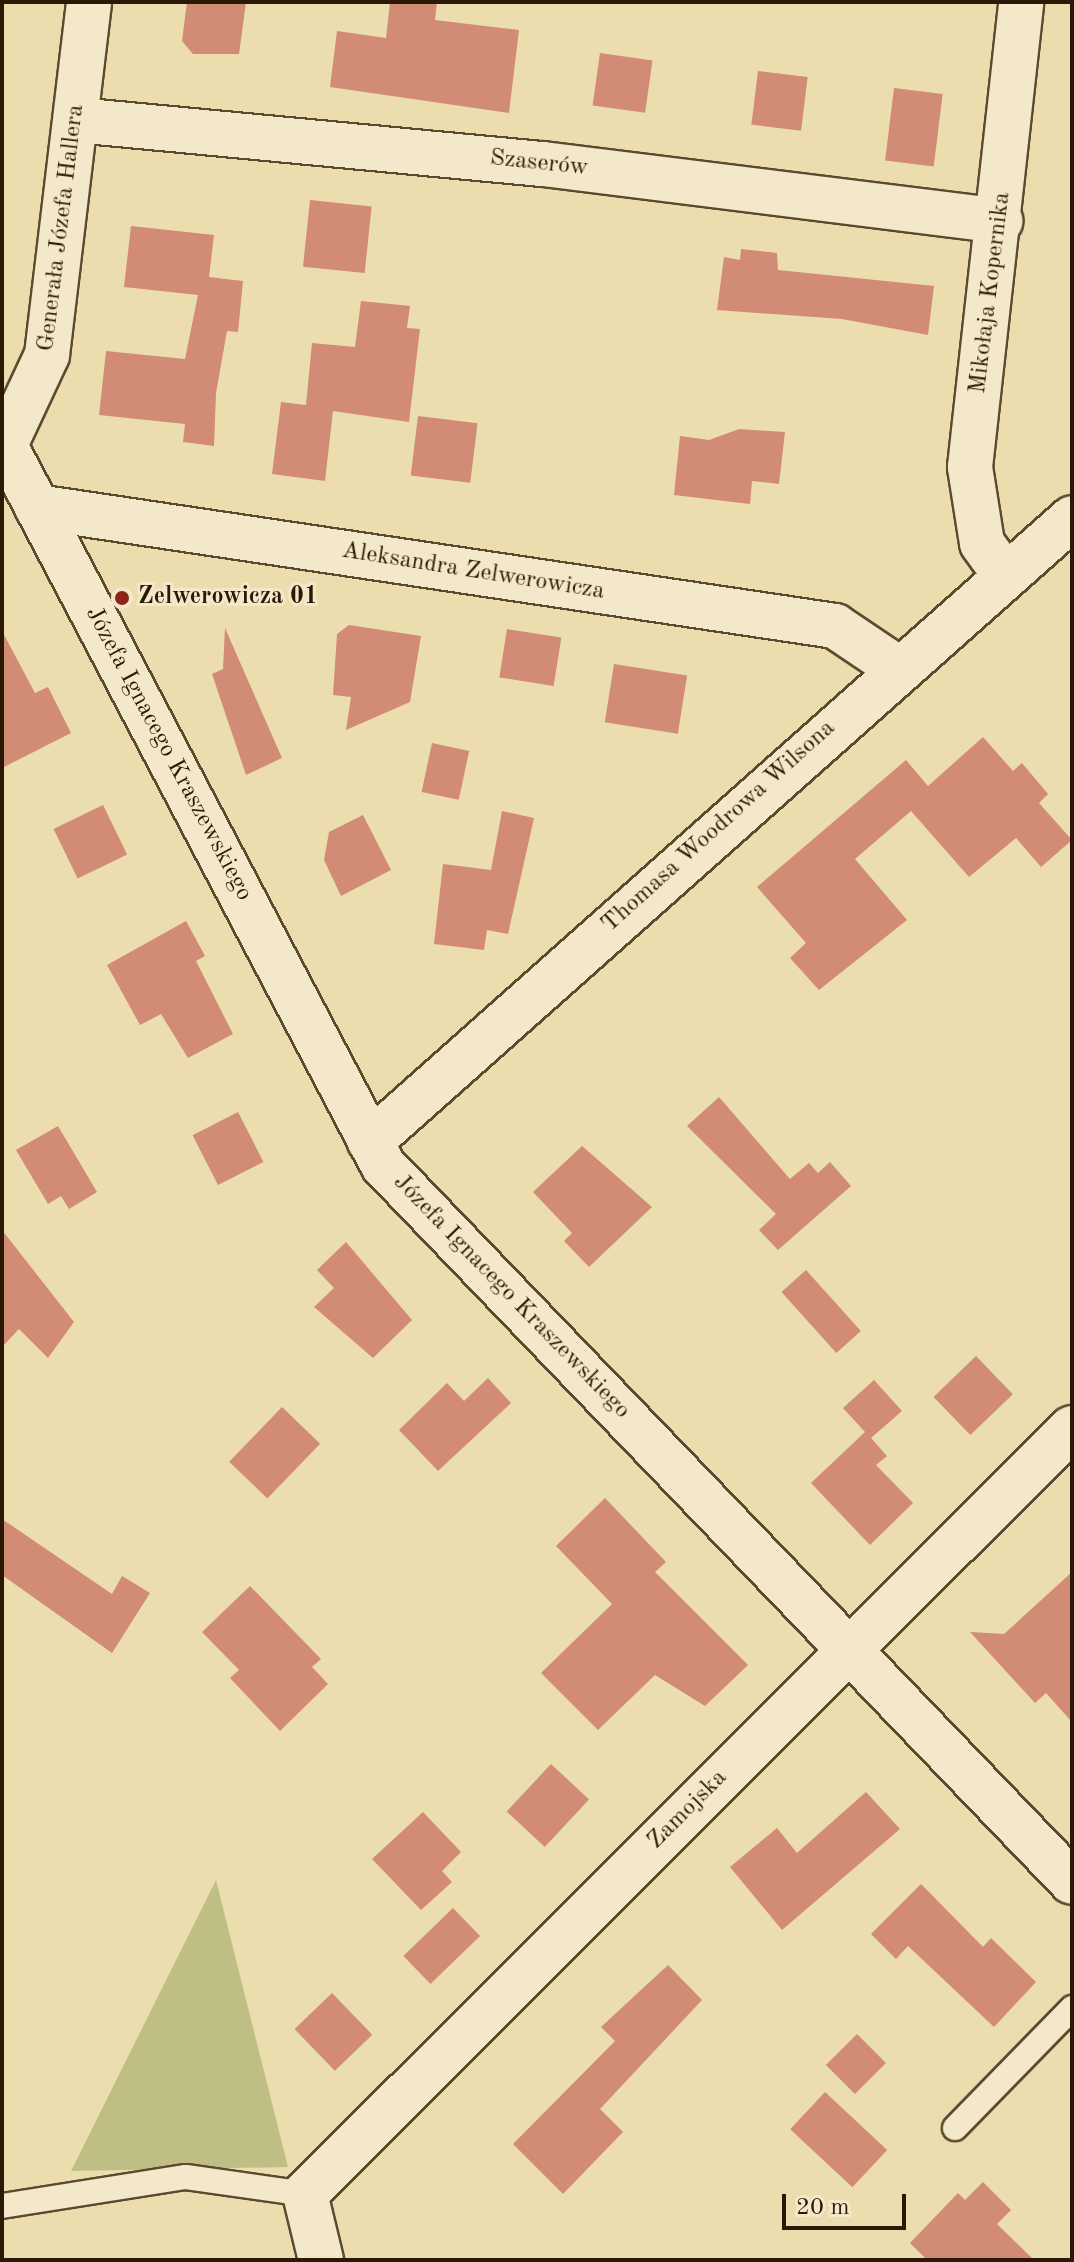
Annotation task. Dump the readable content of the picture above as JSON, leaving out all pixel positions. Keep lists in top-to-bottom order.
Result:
{
  "streets": {
    "street": [
      "Szaserów",
      "Generała Józefa Hallera",
      "Mikołaja Kopernika",
      "Aleksandra Zelwerowicza",
      "Józefa Ignacego Kraszewskiego",
      "Thomasa Woodrowa Wilsona",
      "Zamojska"
    ]
  },
  "crossings": [
    ["Szaserów", "Generała Józefa Hallera"],
    ["Szaserów", "Mikołaja Kopernika"],
    ["Generała Józefa Hallera", "Józefa Ignacego Kraszewskiego"],
    ["Mikołaja Kopernika", "Thomasa Woodrowa Wilsona"],
    ["Aleksandra Zelwerowicza", "Józefa Ignacego Kraszewskiego"],
    ["Aleksandra Zelwerowicza", "Thomasa Woodrowa Wilsona"],
    ["Józefa Ignacego Kraszewskiego", "Thomasa Woodrowa Wilsona"],
    ["Józefa Ignacego Kraszewskiego", "Zamojska"]
  ],
  "places": ["Zelwerowicza 01"],
  "scale_bar": "20 m"
}
